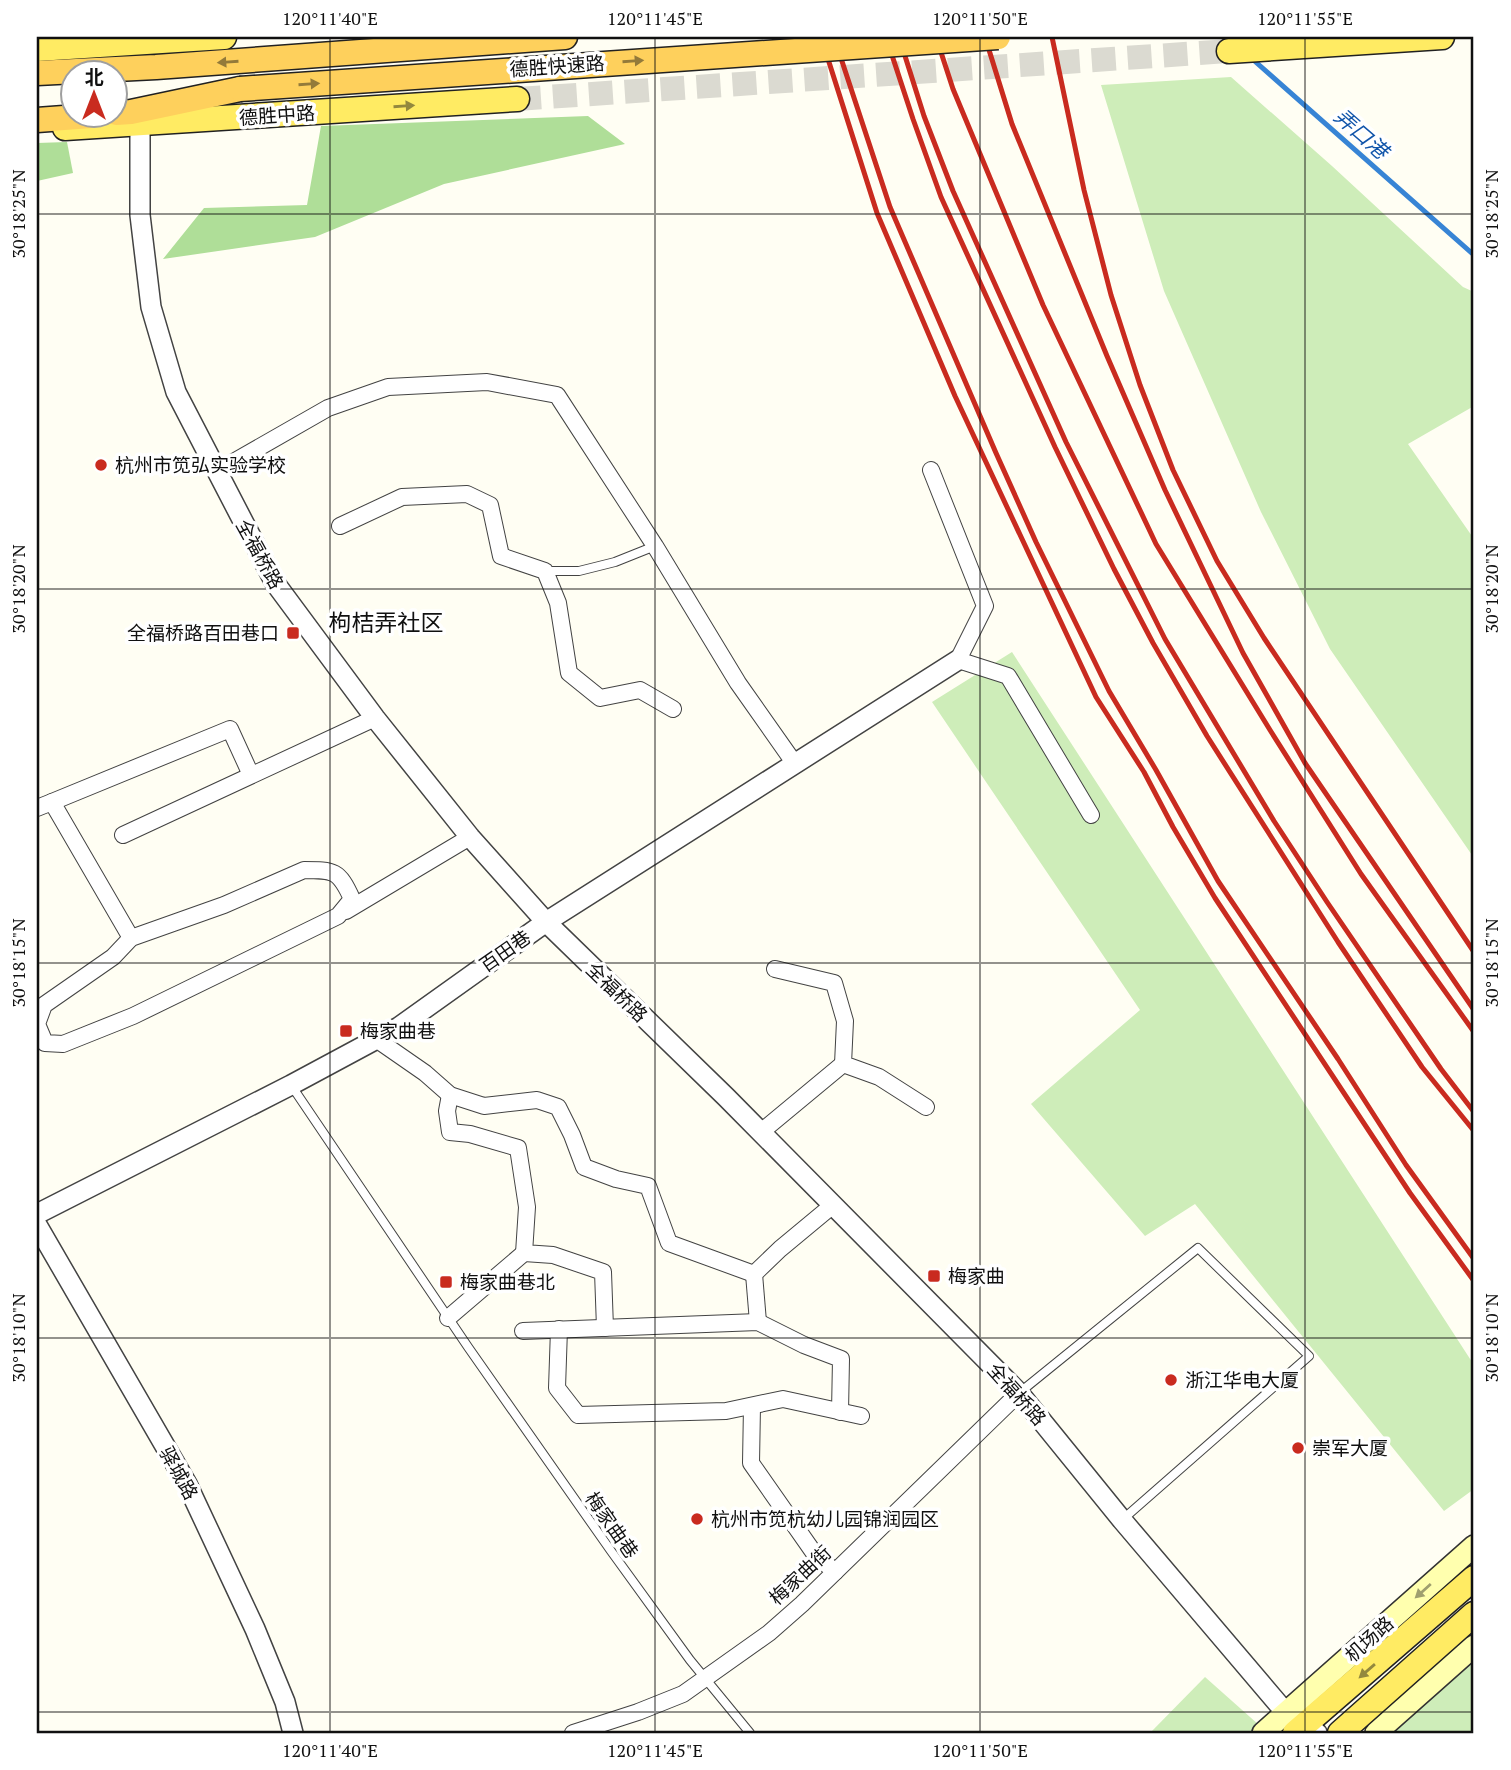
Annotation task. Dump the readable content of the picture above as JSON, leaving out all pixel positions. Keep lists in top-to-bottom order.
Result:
{
  "streets": {
    "highway": ["德胜快速路"],
    "main road": ["德胜中路", "机场路"],
    "street": [
      "全福桥路",
      "百田巷",
      "驿城路",
      "梅家曲街"
    ],
    "lane": ["梅家曲巷"]
  },
  "crossings": [
    ["德胜中路", "全福桥路"],
    ["全福桥路", "百田巷"],
    ["全福桥路", "梅家曲街"],
    ["全福桥路", "机场路"],
    ["百田巷", "梅家曲巷"],
    ["梅家曲巷", "梅家曲街"]
  ],
  "one_way": ["德胜中路"],
  "districts": ["枸桔弄社区"],
  "water": ["弄口港"],
  "places": {
    "other": [
      "杭州市笕弘实验学校",
      "浙江华电大厦",
      "崇军大厦",
      "杭州市笕杭幼儿园锦润园区"
    ],
    "transit": [
      "全福桥路百田巷口",
      "梅家曲巷",
      "梅家曲",
      "梅家曲巷北"
    ]
  },
  "north": "top",
  "coordinates": [
    "120°11'40\"E",
    "120°11'45\"E",
    "120°11'50\"E",
    "120°11'55\"E",
    "30°18'25\"N",
    "30°18'20\"N",
    "30°18'15\"N",
    "30°18'10\"N"
  ]
}
